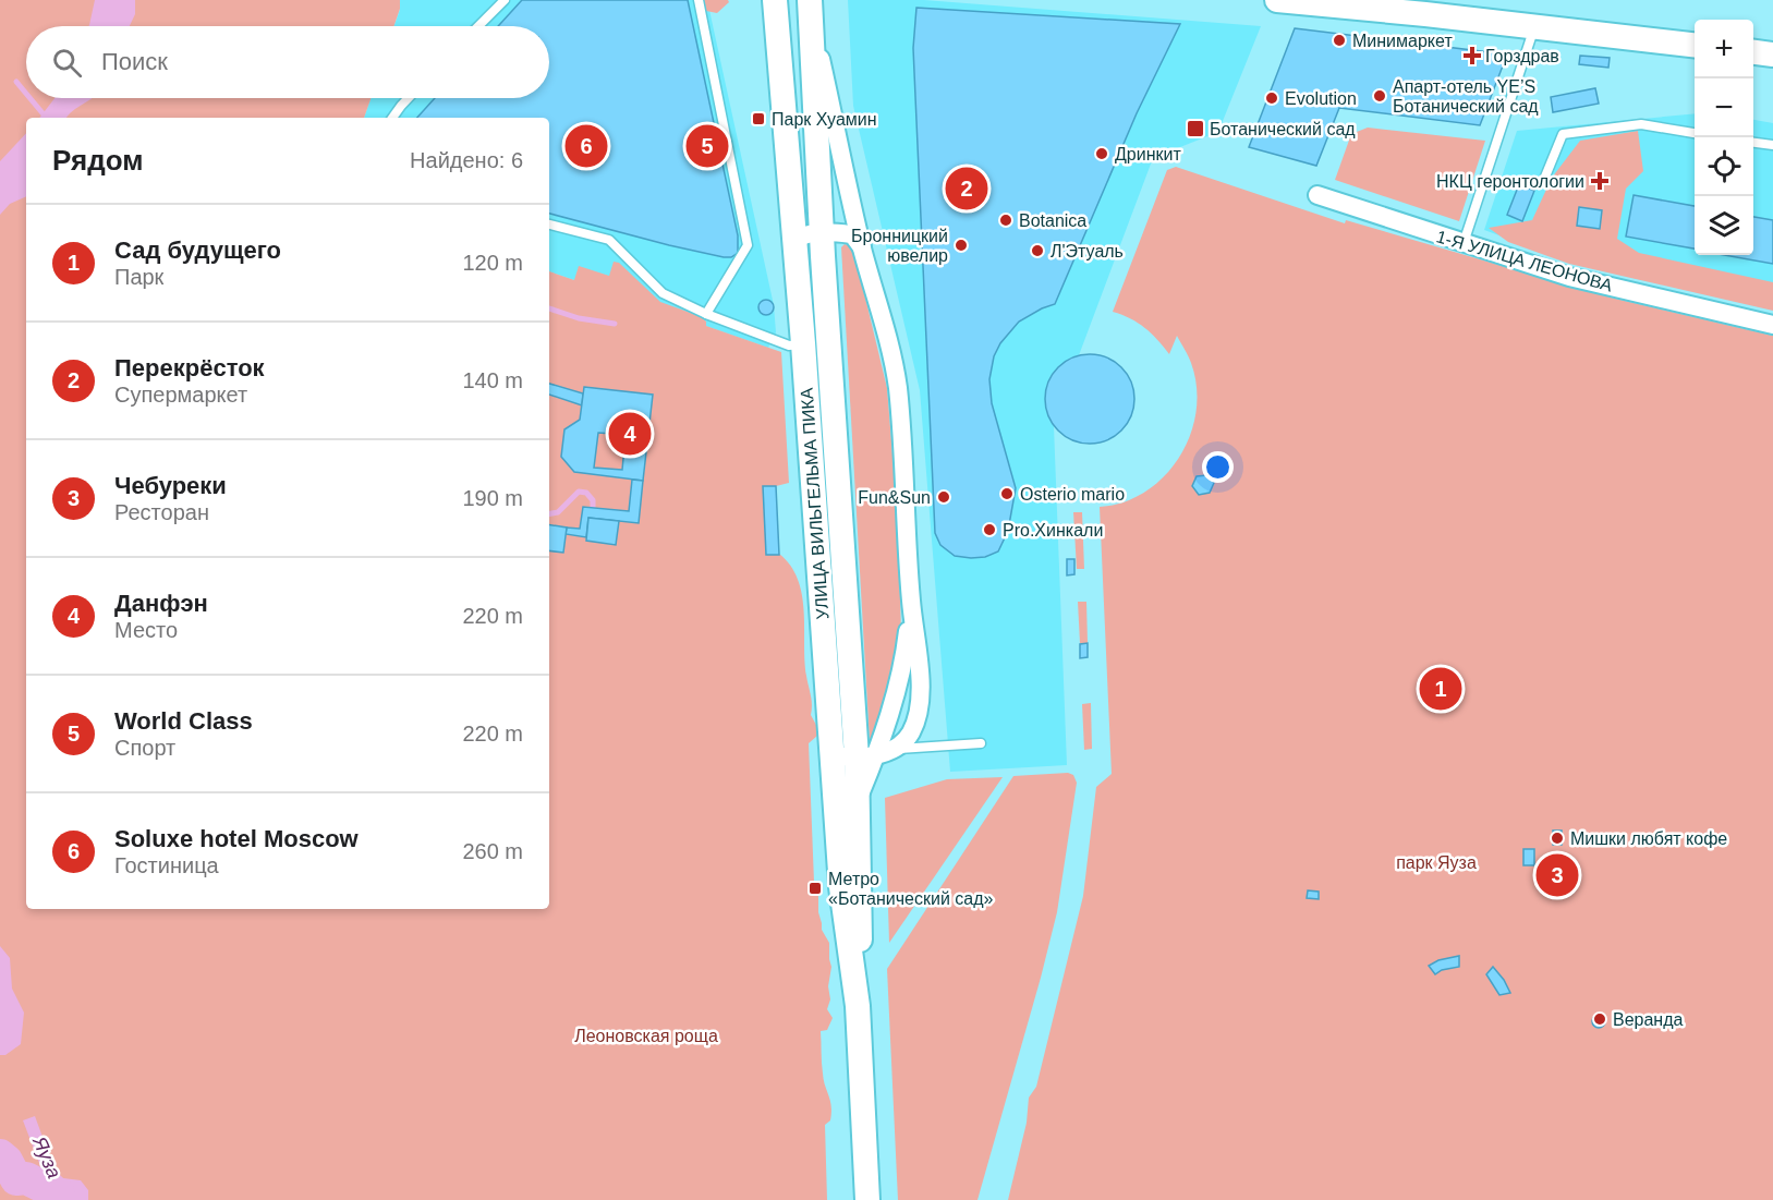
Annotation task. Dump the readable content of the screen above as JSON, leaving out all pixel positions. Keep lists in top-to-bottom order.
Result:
{
  "streets": {
    "main road": ["УЛИЦА ВИЛЬГЕЛЬМА ПИКА"],
    "street": ["1-Я УЛИЦА ЛЕОНОВА"]
  },
  "water": ["Яуза"],
  "parks": ["парк Яуза", "Леоновская роща"],
  "places": {
    "other": [
      "Минимаркет",
      "Апарт-отель YE’S Ботанический сад",
      "Evolution",
      "Дринкит",
      "Botanica",
      "Бронницкий ювелир",
      "Л'Этуаль",
      "Osterio mario",
      "Fun&Sun",
      "Pro.Хинкали",
      "Мишки любят кофе",
      "Веранда"
    ],
    "health": ["Горздрав", "НКЦ геронтологии"],
    "transit": ["Парк Хуамин", "Ботанический сад", "Метро «Ботанический сад»"]
  },
  "page": {
    "map_buttons": ["+", "−"],
    "search": "Поиск",
    "heading": ["Рядом", "Найдено: 6"],
    "pins": [
      "5",
      "6",
      "2",
      "4",
      "1",
      "3"
    ],
    "list": [
      {
        "mark": "1",
        "name": "Сад будущего",
        "note": "Парк",
        "value": "120 m"
      },
      {
        "mark": "2",
        "name": "Перекрёсток",
        "note": "Супермаркет",
        "value": "140 m"
      },
      {
        "mark": "3",
        "name": "Чебуреки",
        "note": "Ресторан",
        "value": "190 m"
      },
      {
        "mark": "4",
        "name": "Данфэн",
        "note": "Место",
        "value": "220 m"
      },
      {
        "mark": "5",
        "name": "World Class",
        "note": "Спорт",
        "value": "220 m"
      },
      {
        "mark": "6",
        "name": "Soluxe hotel Moscow",
        "note": "Гостиница",
        "value": "260 m"
      }
    ]
  }
}
